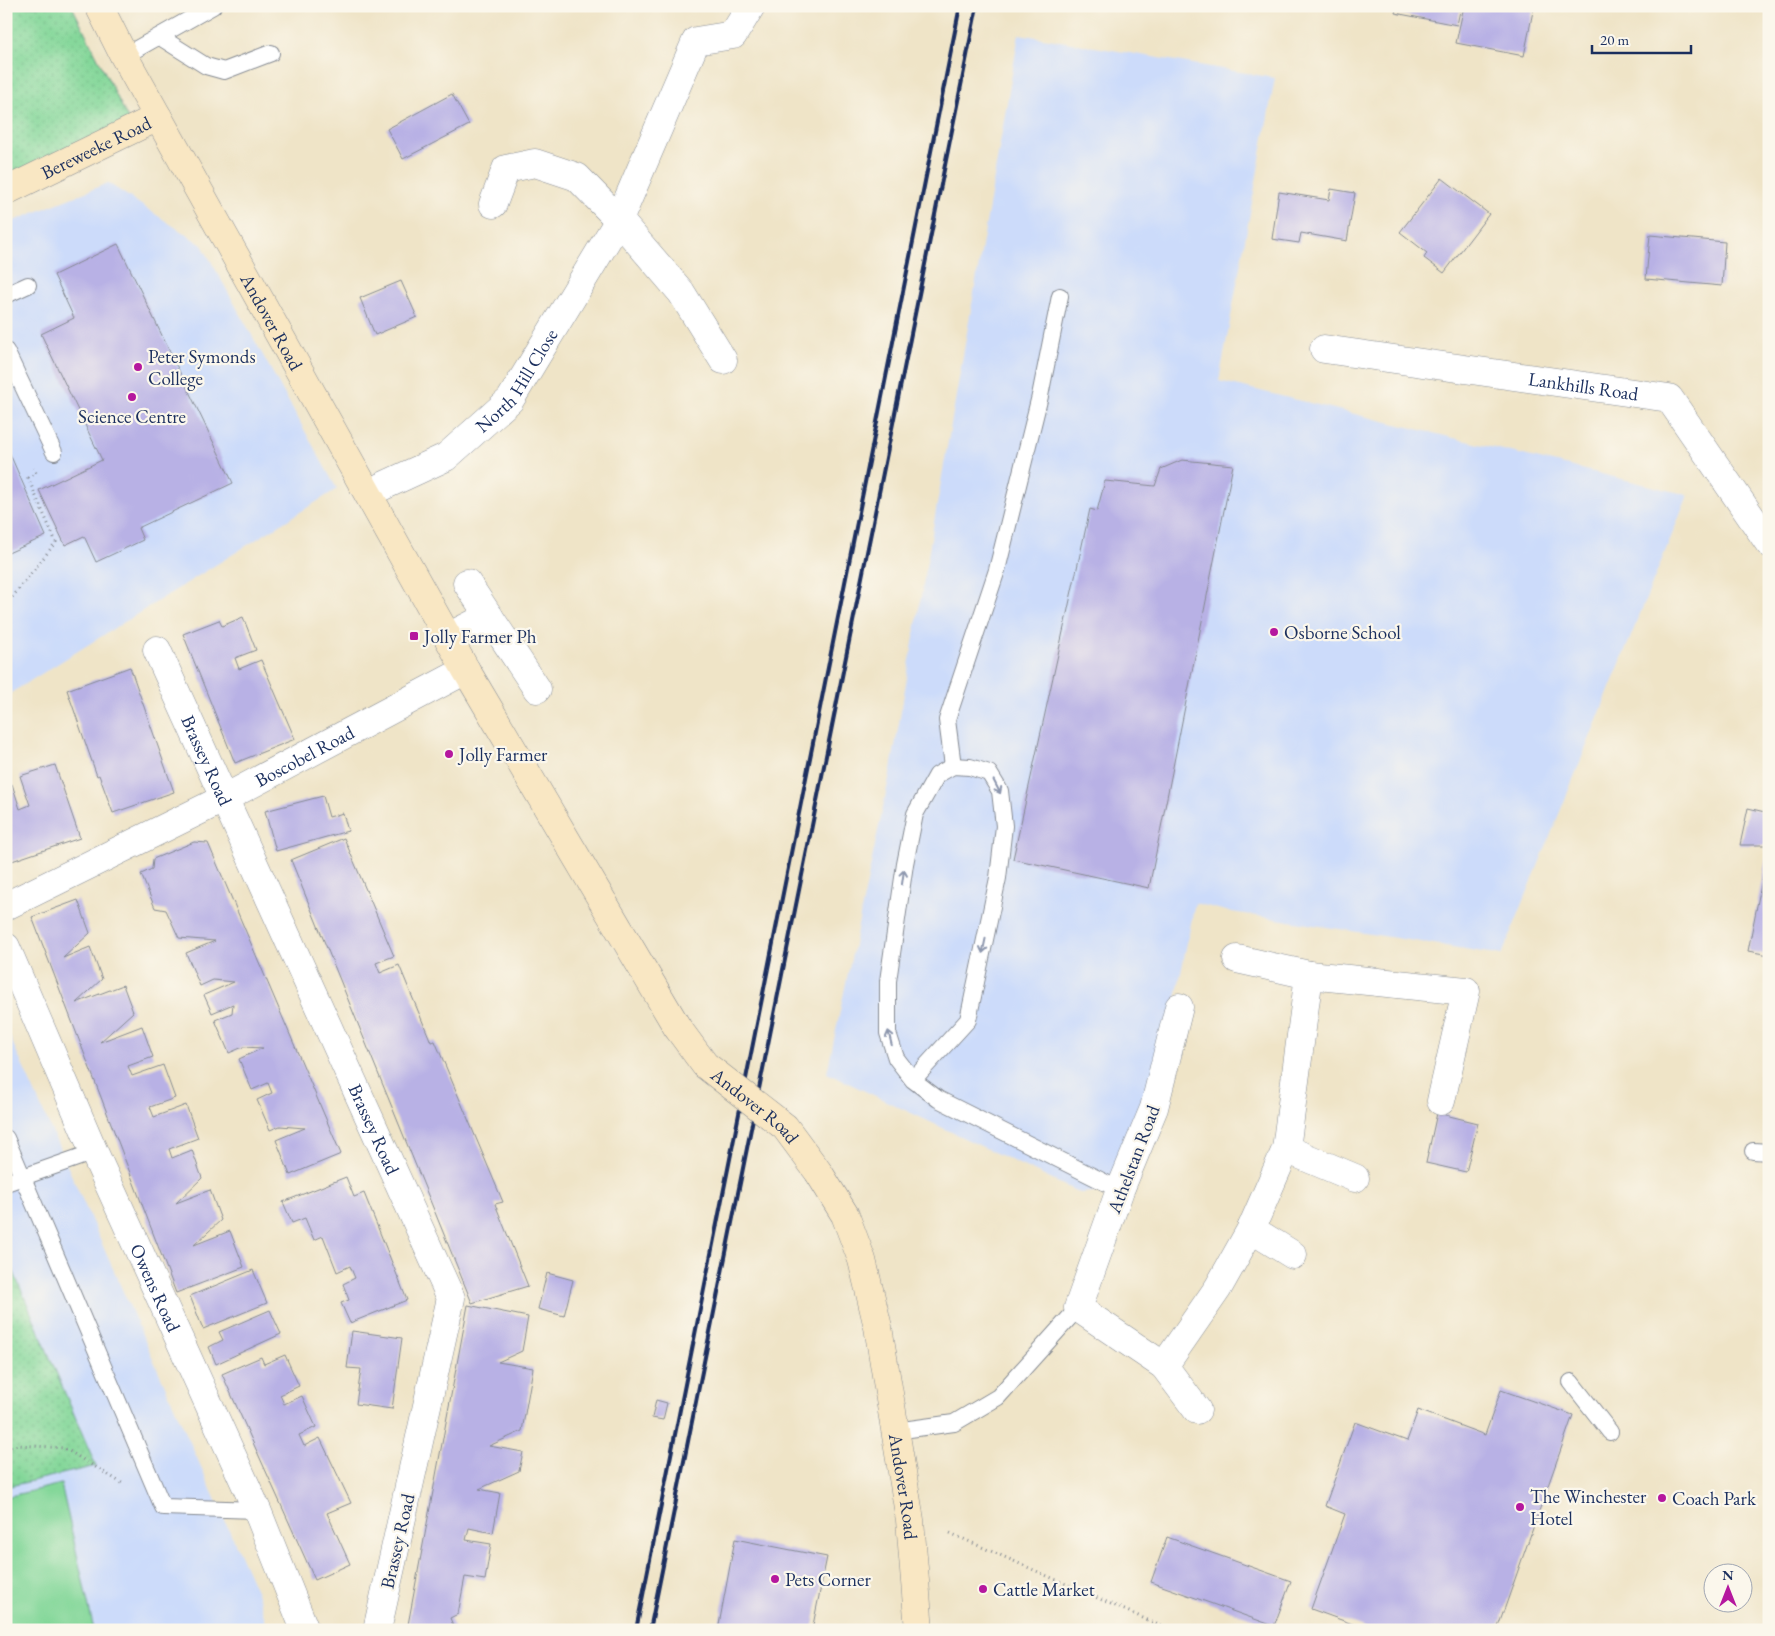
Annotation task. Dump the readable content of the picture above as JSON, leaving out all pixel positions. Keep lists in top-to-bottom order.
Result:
{
  "streets": {
    "main road": ["Bereweeke Road", "Andover Road"],
    "street": [
      "North Hill Close",
      "Lankhills Road",
      "Boscobel Road",
      "Brassey Road",
      "Athelstan Road",
      "Owens Road"
    ]
  },
  "crossings": [
    ["Bereweeke Road", "Andover Road"],
    ["Andover Road", "North Hill Close"],
    ["Andover Road", "Boscobel Road"],
    ["Andover Road", "Athelstan Road"],
    ["Boscobel Road", "Brassey Road"]
  ],
  "places": {
    "other": [
      "Peter Symonds College",
      "Science Centre",
      "Osborne School",
      "Jolly Farmer",
      "Coach Park",
      "The Winchester Hotel",
      "Pets Corner",
      "Cattle Market"
    ],
    "transit": ["Jolly Farmer Ph"]
  },
  "scale_bar": "20 m",
  "north": "top"
}
